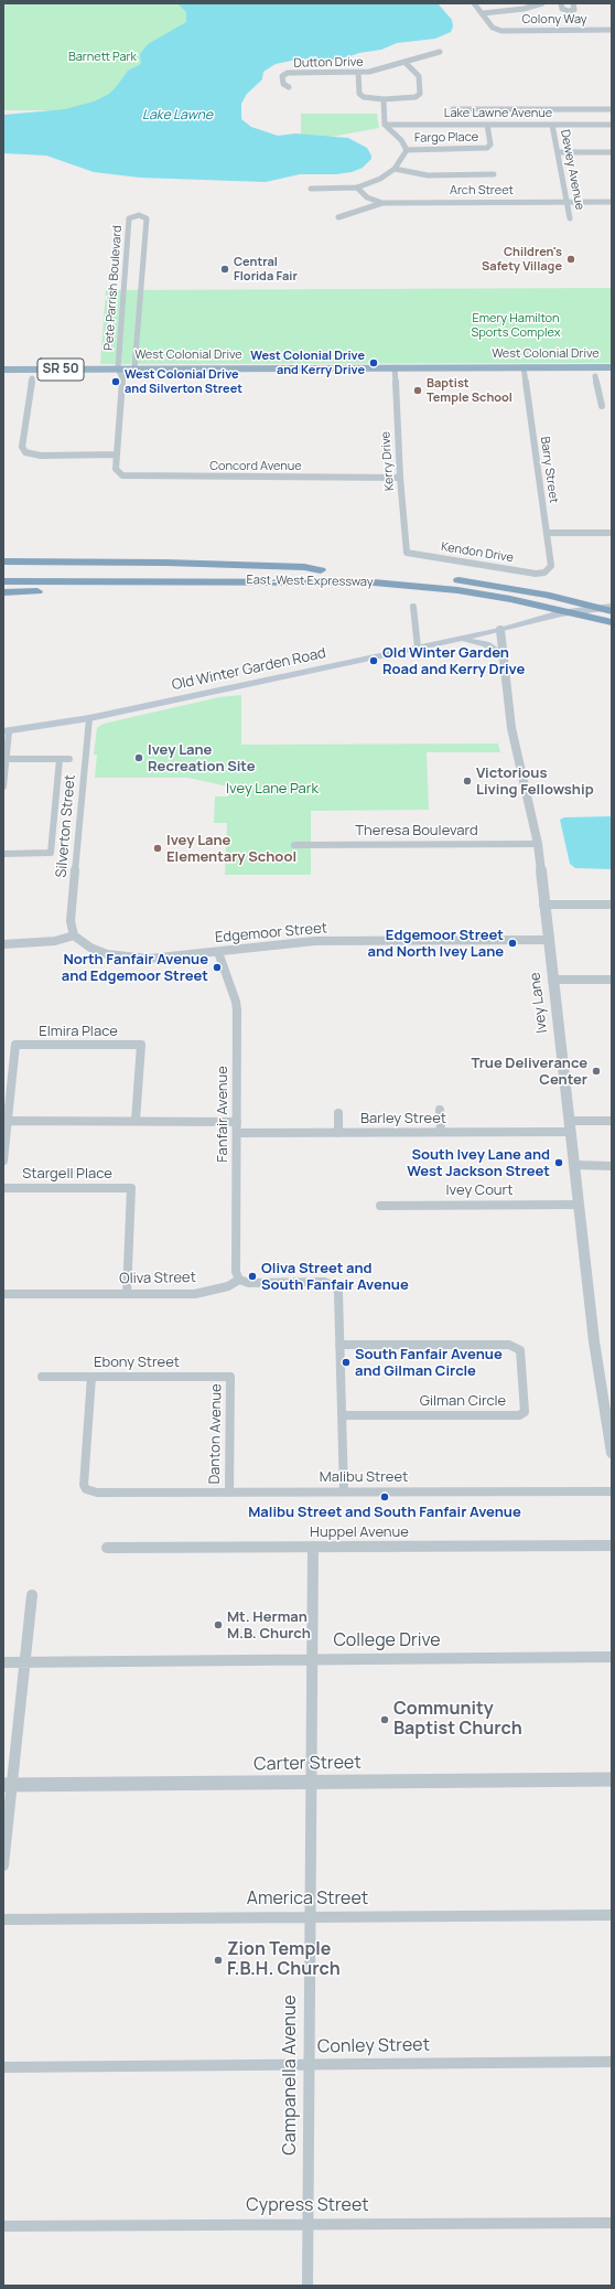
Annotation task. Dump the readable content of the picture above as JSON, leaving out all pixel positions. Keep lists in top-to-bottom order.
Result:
{
  "streets": {
    "highway": ["West Colonial Drive", "SR 50", "East-West Expressway"],
    "main road": ["Old Winter Garden Road"],
    "street": [
      "Colony Way",
      "Dutton Drive",
      "Lake Lawne Avenue",
      "Fargo Place",
      "Dewey Avenue",
      "Arch Street",
      "Pete Parrish Boulevard",
      "Kerry Drive",
      "Concord Avenue",
      "Barry Street",
      "Kendon Drive",
      "Silverton Street",
      "Theresa Boulevard",
      "Edgemoor Street",
      "Ivey Lane",
      "Elmira Place",
      "Fanfair Avenue",
      "Barley Street",
      "Stargell Place",
      "Ivey Court",
      "Oliva Street",
      "Ebony Street",
      "Gilman Circle",
      "Danton Avenue",
      "Malibu Street",
      "Huppel Avenue",
      "College Drive",
      "Carter Street",
      "America Street",
      "Conley Street",
      "Campanella Avenue",
      "Cypress Street"
    ]
  },
  "crossings": [
    ["Lake Lawne Avenue", "Fargo Place"],
    ["Lake Lawne Avenue", "Dewey Avenue"],
    ["Dewey Avenue", "Arch Street"],
    ["Pete Parrish Boulevard", "West Colonial Drive"],
    ["West Colonial Drive", "Kerry Drive"],
    ["West Colonial Drive", "Barry Street"],
    ["Kerry Drive", "Concord Avenue"],
    ["Kerry Drive", "Kendon Drive"],
    ["Barry Street", "Kendon Drive"],
    ["East-West Expressway", "Old Winter Garden Road"],
    ["Old Winter Garden Road", "Silverton Street"],
    ["Old Winter Garden Road", "Ivey Lane"],
    ["Silverton Street", "Edgemoor Street"],
    ["Theresa Boulevard", "Ivey Lane"],
    ["Edgemoor Street", "Ivey Lane"],
    ["Edgemoor Street", "Fanfair Avenue"],
    ["Ivey Lane", "Barley Street"],
    ["Ivey Lane", "Ivey Court"],
    ["Fanfair Avenue", "Barley Street"],
    ["Fanfair Avenue", "Oliva Street"],
    ["Stargell Place", "Oliva Street"],
    ["Ebony Street", "Danton Avenue"],
    ["Ebony Street", "Malibu Street"],
    ["Danton Avenue", "Malibu Street"],
    ["Huppel Avenue", "Campanella Avenue"],
    ["College Drive", "Campanella Avenue"],
    ["Carter Street", "Campanella Avenue"],
    ["America Street", "Campanella Avenue"],
    ["Conley Street", "Campanella Avenue"],
    ["Campanella Avenue", "Cypress Street"]
  ],
  "water": ["Lake Lawne"],
  "parks": ["Barnett Park", "Emery Hamilton Sports Complex", "Ivey Lane Park"],
  "places": [
    "Children's Safety Village",
    "Central Florida Fair",
    "West Colonial Drive and Kerry Drive",
    "West Colonial Drive and Silverton Street",
    "Baptist Temple School",
    "Old Winter Garden Road and Kerry Drive",
    "Ivey Lane Recreation Site",
    "Victorious Living Fellowship",
    "Ivey Lane Elementary School",
    "Edgemoor Street and North Ivey Lane",
    "North Fanfair Avenue and Edgemoor Street",
    "True Deliverance Center",
    "South Ivey Lane and West Jackson Street",
    "Oliva Street and South Fanfair Avenue",
    "South Fanfair Avenue and Gilman Circle",
    "Malibu Street and South Fanfair Avenue",
    "Mt. Herman M.B. Church",
    "Community Baptist Church",
    "Zion Temple F.B.H. Church"
  ]
}
